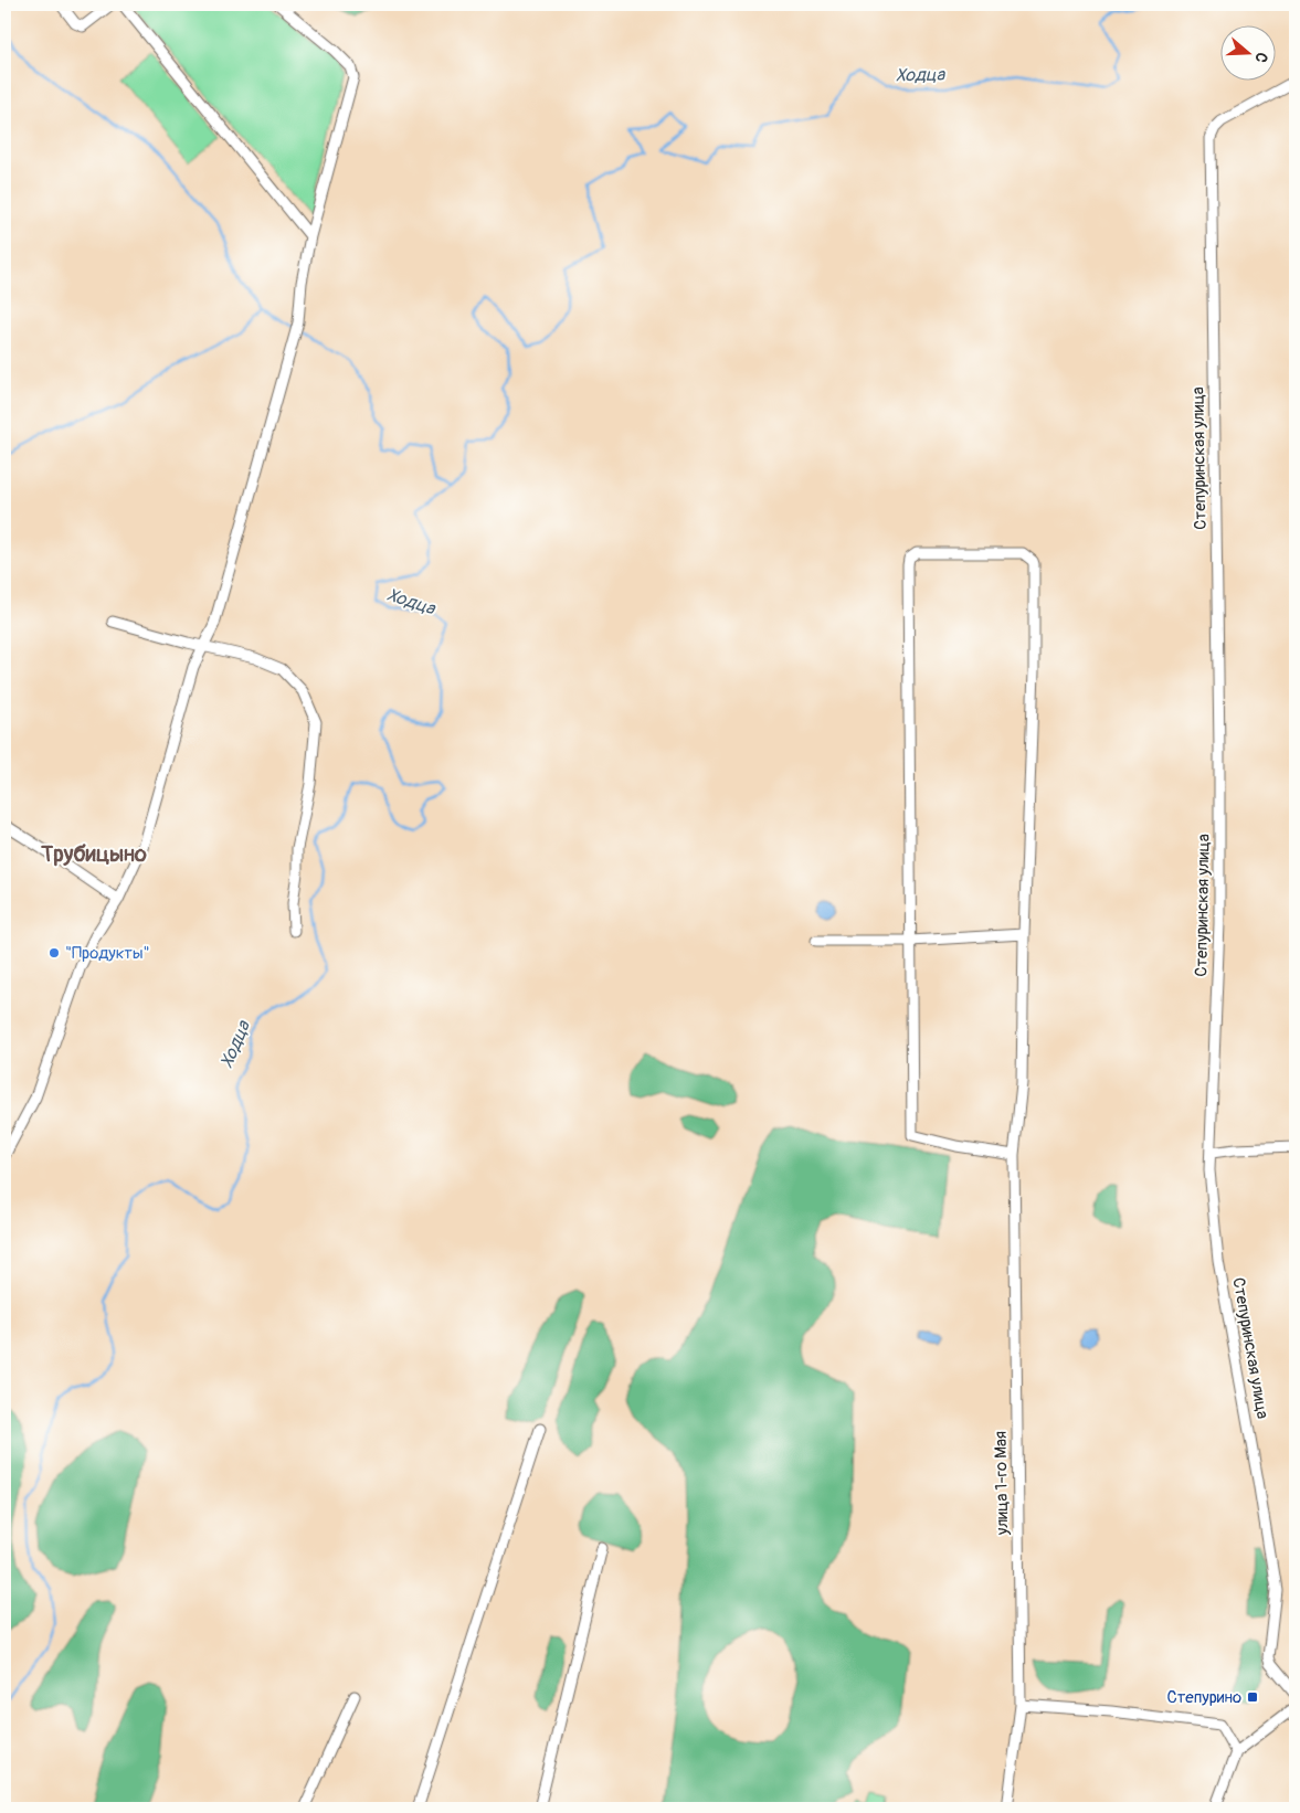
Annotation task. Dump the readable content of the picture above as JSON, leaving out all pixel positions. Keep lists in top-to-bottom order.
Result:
{
  "streets": {
    "street": ["Степуринская улица", "улица 1-го Мая"]
  },
  "districts": ["Трубицыно"],
  "water": ["Ходца"],
  "places": {
    "other": ["\"Продукты\""],
    "transit": ["Степурино"]
  },
  "north": "right"
}
